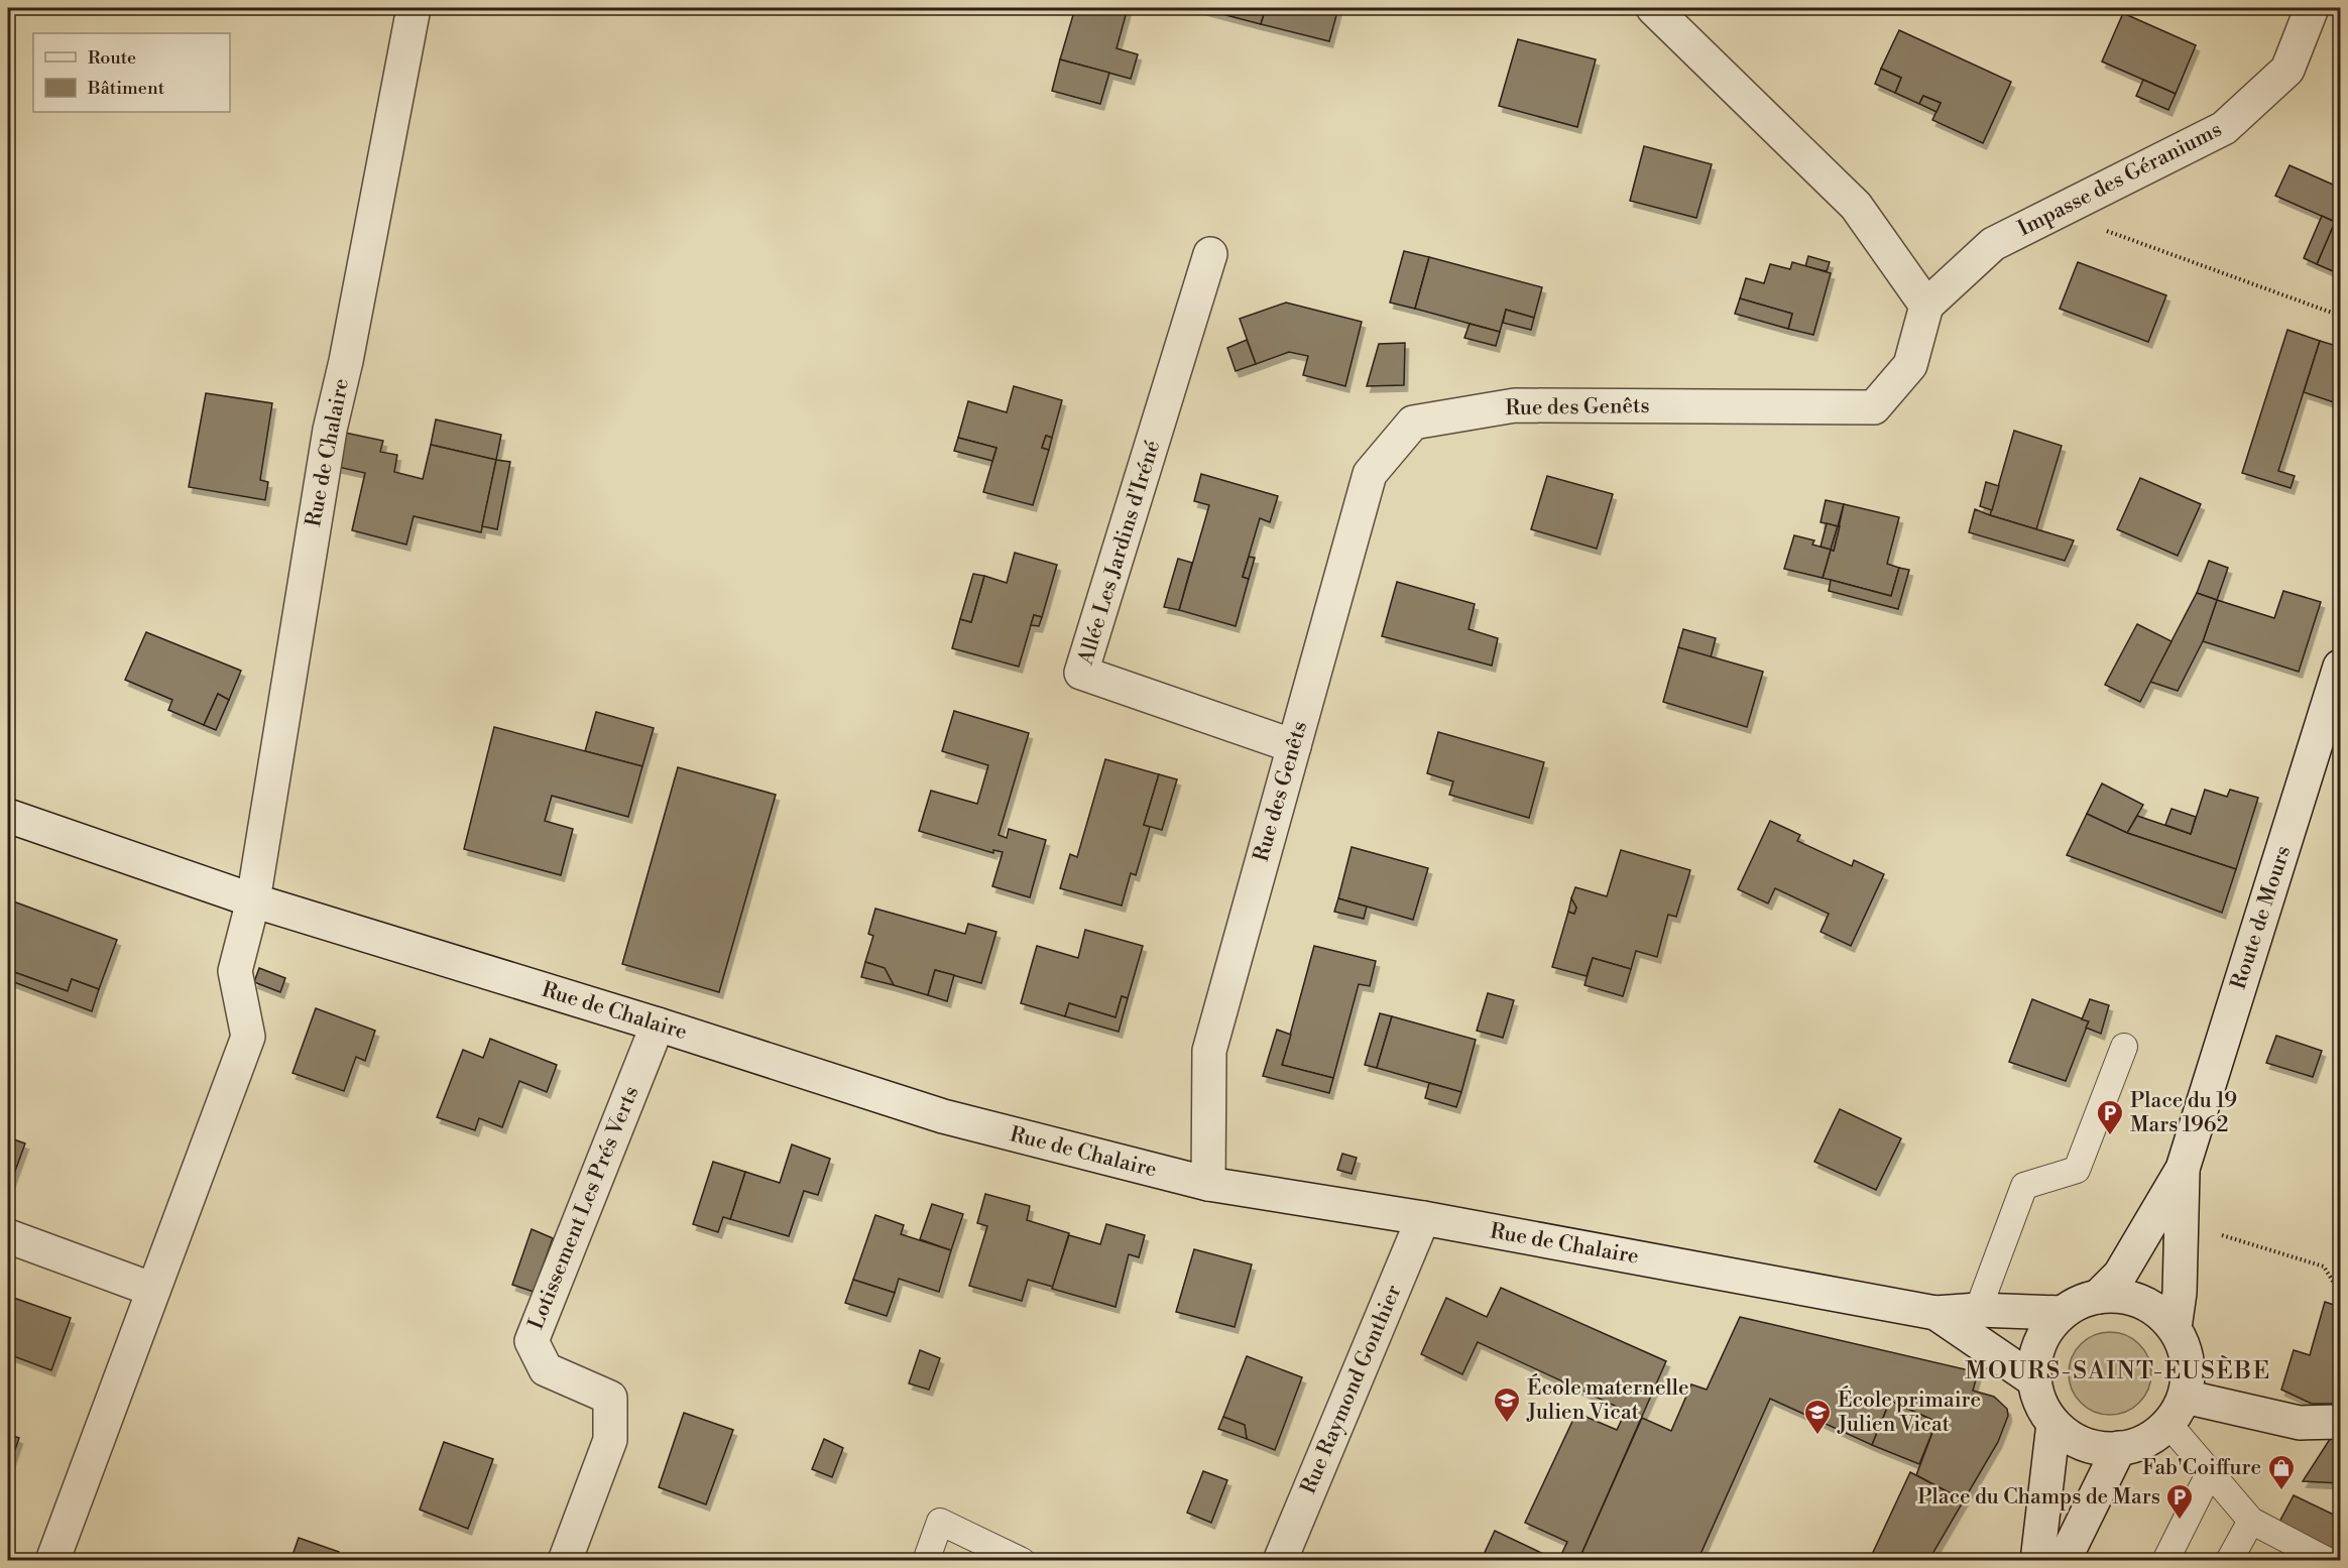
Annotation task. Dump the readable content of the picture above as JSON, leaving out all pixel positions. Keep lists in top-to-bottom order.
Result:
{
  "streets": {
    "street": [
      "Impasse des Géraniums",
      "Rue des Genêts",
      "Rue de Chalaire",
      "Allée Les Jardins d'Iréné",
      "Route de Mours",
      "Lotissement Les Prés Verts",
      "Rue Raymond Gonthier"
    ]
  },
  "crossings": [
    ["Impasse des Géraniums", "Rue des Genêts"],
    ["Rue des Genêts", "Rue de Chalaire"],
    ["Rue des Genêts", "Allée Les Jardins d'Iréné"],
    ["Rue de Chalaire", "Route de Mours"],
    ["Rue de Chalaire", "Lotissement Les Prés Verts"],
    ["Rue de Chalaire", "Rue Raymond Gonthier"]
  ],
  "districts": ["MOURS-SAINT-EUSÈBE"],
  "places": {
    "parking": ["Place du 19 Mars 1962", "Place du Champs de Mars"],
    "school or university": ["École maternelle Julien Vicat", "École primaire Julien Vicat"],
    "shop": ["Fab'Coiffure"]
  },
  "legend": ["Route", "Bâtiment"]
}
